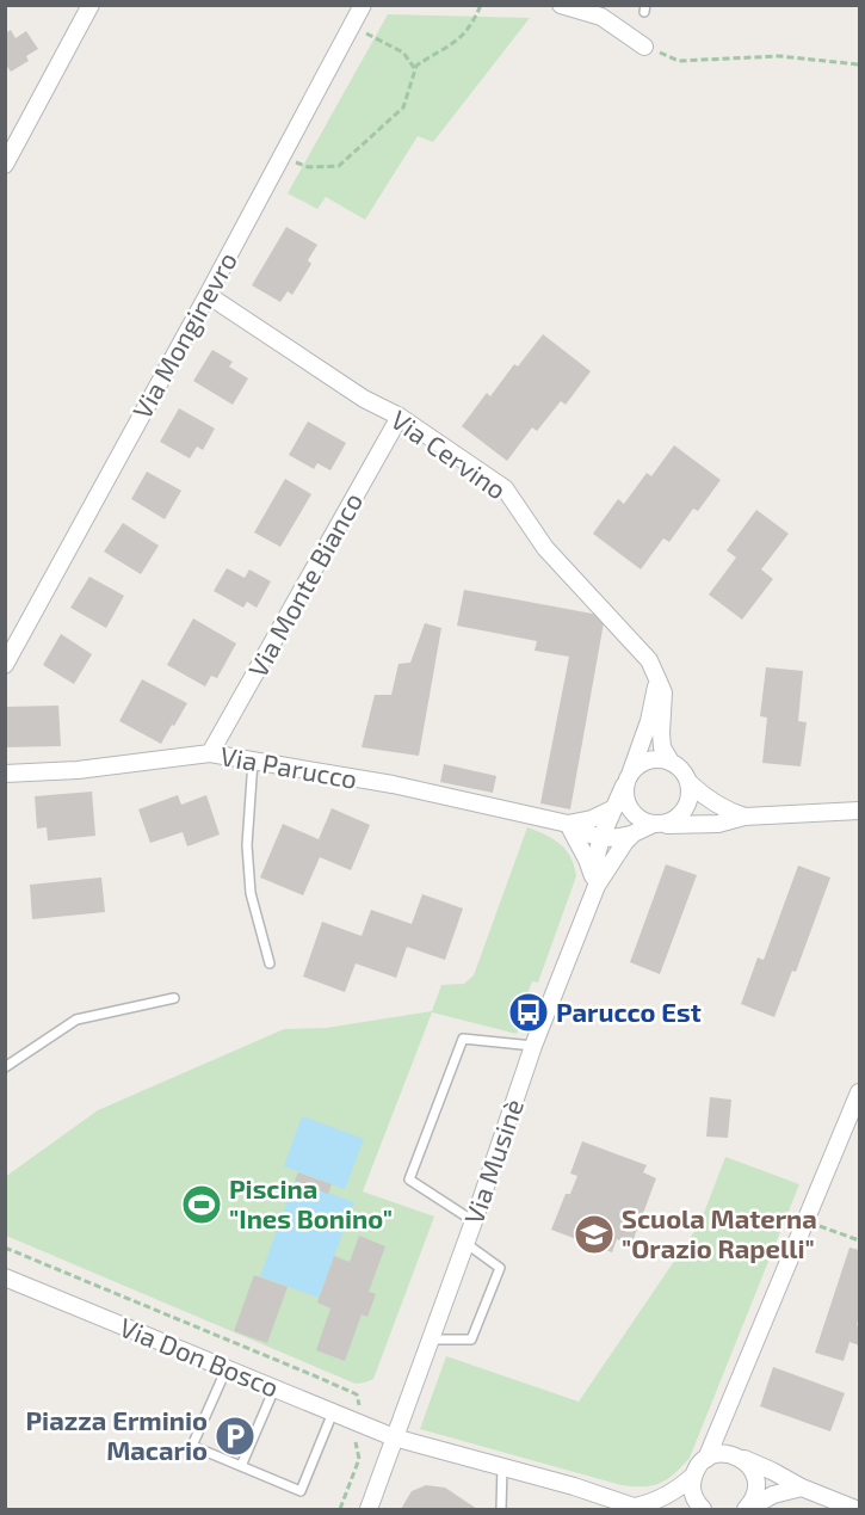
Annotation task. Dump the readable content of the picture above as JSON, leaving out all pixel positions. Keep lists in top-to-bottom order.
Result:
{
  "streets": {
    "street": [
      "Via Monginevro",
      "Via Cervino",
      "Via Monte Bianco",
      "Via Parucco",
      "Via Musinè",
      "Via Don Bosco"
    ]
  },
  "crossings": [
    ["Via Monginevro", "Via Cervino"],
    ["Via Cervino", "Via Monte Bianco"],
    ["Via Monte Bianco", "Via Parucco"],
    ["Via Musinè", "Via Don Bosco"]
  ],
  "places": {
    "bus stop": ["Parucco Est"],
    "sports": ["Piscina \"Ines Bonino\""],
    "school or university": ["Scuola Materna \"Orazio Rapelli\""],
    "parking": ["Piazza Erminio Macario"]
  }
}
